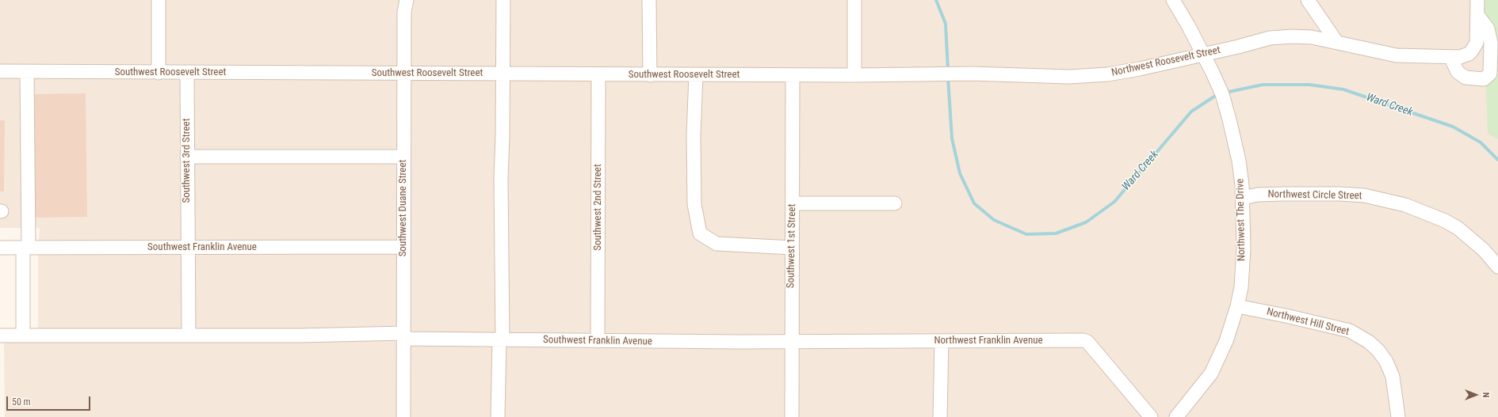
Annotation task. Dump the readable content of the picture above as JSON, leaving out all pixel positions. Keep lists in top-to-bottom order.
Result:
{
  "streets": {
    "street": [
      "Northwest Roosevelt Street",
      "Southwest Roosevelt Street",
      "Southwest 3rd Street",
      "Northwest Circle Street",
      "Southwest 2nd Street",
      "Southwest Duane Street",
      "Northwest The Drive",
      "Southwest 1st Street",
      "Southwest Franklin Avenue",
      "Northwest Hill Street",
      "Northwest Franklin Avenue"
    ]
  },
  "crossings": [
    ["Northwest Roosevelt Street", "Southwest Roosevelt Street"],
    ["Northwest Roosevelt Street", "Northwest The Drive"],
    ["Southwest Roosevelt Street", "Southwest 3rd Street"],
    ["Southwest Roosevelt Street", "Southwest 2nd Street"],
    ["Southwest Roosevelt Street", "Southwest Duane Street"],
    ["Southwest Roosevelt Street", "Southwest 1st Street"],
    ["Southwest 3rd Street", "Southwest Franklin Avenue"],
    ["Northwest Circle Street", "Northwest The Drive"],
    ["Southwest 2nd Street", "Southwest Franklin Avenue"],
    ["Southwest Duane Street", "Southwest Franklin Avenue"],
    ["Northwest The Drive", "Northwest Hill Street"],
    ["Southwest 1st Street", "Southwest Franklin Avenue"],
    ["Southwest 1st Street", "Northwest Franklin Avenue"],
    ["Southwest Franklin Avenue", "Northwest Franklin Avenue"]
  ],
  "water": ["Ward Creek"],
  "scale_bar": "50 m",
  "north": "right"
}
